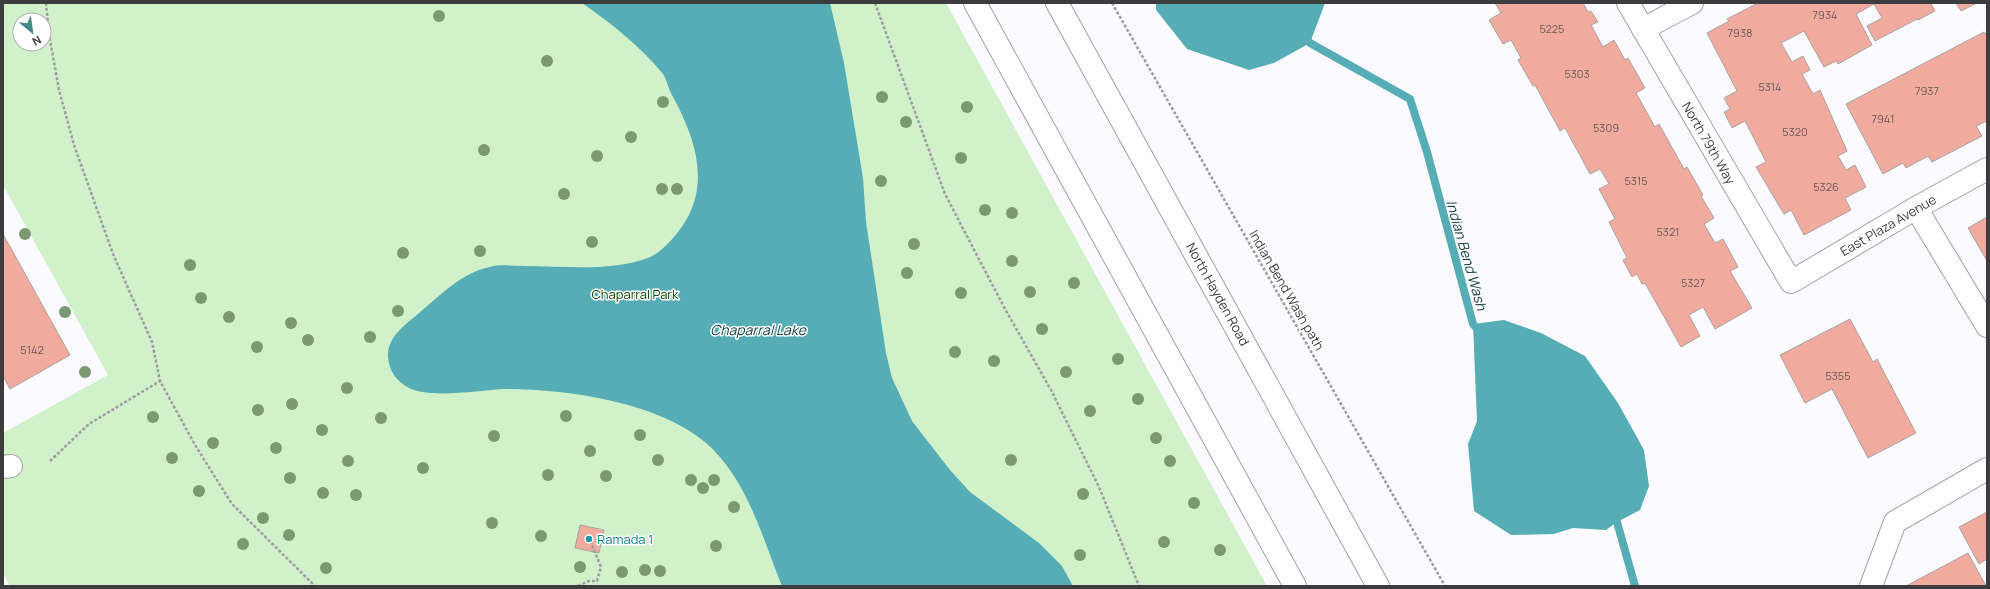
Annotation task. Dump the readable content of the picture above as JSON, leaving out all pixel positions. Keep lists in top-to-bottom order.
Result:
{
  "streets": {
    "main road": ["North 79th Way", "East Plaza Avenue", "North Hayden Road"],
    "path": ["Indian Bend Wash path"]
  },
  "crossings": [
    ["North 79th Way", "East Plaza Avenue"]
  ],
  "water": ["Indian Bend Wash", "Chaparral Lake"],
  "parks": ["Chaparral Park"],
  "places": ["Ramada 1"],
  "house_numbers": [
    "7934",
    "5225",
    "7938",
    "5303",
    "5314",
    "7937",
    "7941",
    "5309",
    "5320",
    "5315",
    "5326",
    "5321",
    "5327",
    "5142",
    "5355"
  ],
  "north": "bottom right"
}
